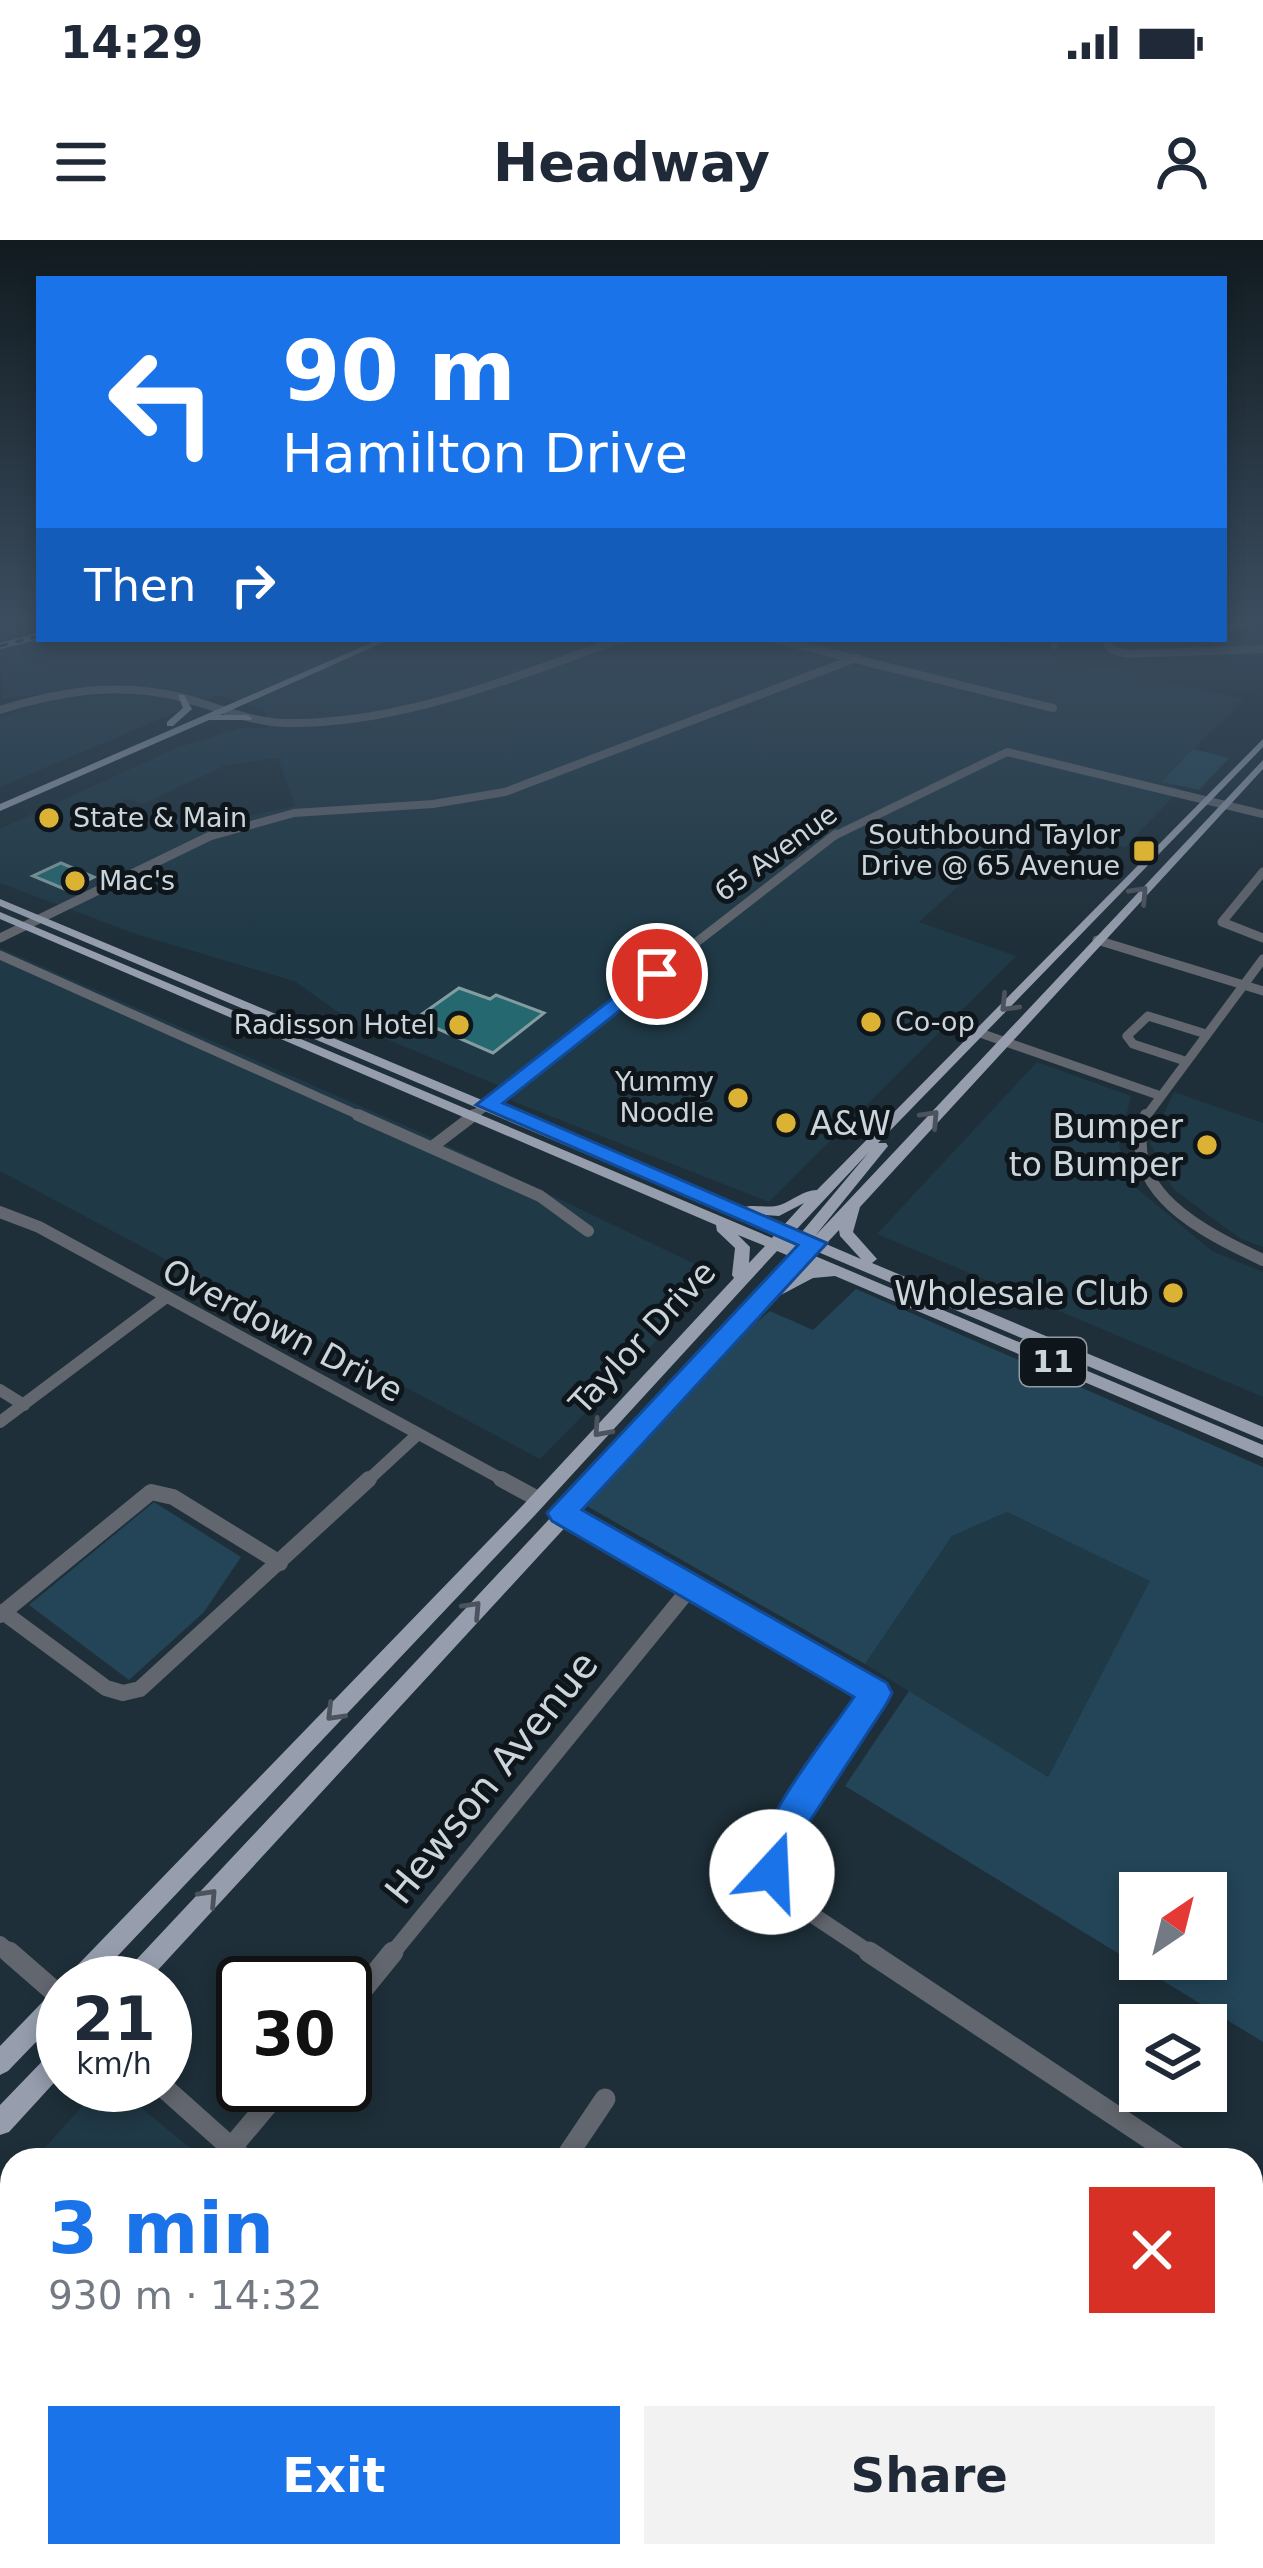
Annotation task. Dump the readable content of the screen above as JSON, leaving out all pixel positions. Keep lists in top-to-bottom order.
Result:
{
  "streets": {
    "main road": ["Taylor Drive", "11"],
    "street": ["65 Avenue", "Overdown Drive", "Hewson Avenue"]
  },
  "crossings": [
    ["65 Avenue", "Taylor Drive"],
    ["65 Avenue", "11"],
    ["Overdown Drive", "Taylor Drive"],
    ["Taylor Drive", "11"]
  ],
  "places": {
    "other": [
      "State & Main",
      "Mac's",
      "Co-op",
      "Radisson Hotel",
      "Yummy Noodle",
      "A&W",
      "Bumper to Bumper",
      "Wholesale Club"
    ],
    "transit": ["Southbound Taylor Drive @ 65 Avenue"]
  },
  "north": "top right",
  "page": {
    "status": "14:29",
    "header": "Headway",
    "turn": ["90 m", "Hamilton Drive"],
    "then": "Then",
    "speed": "21 km/h",
    "limit": "30",
    "heading": ["3 min", "930 m · 14:32"],
    "buttons": ["Exit", "Share"]
  }
}
